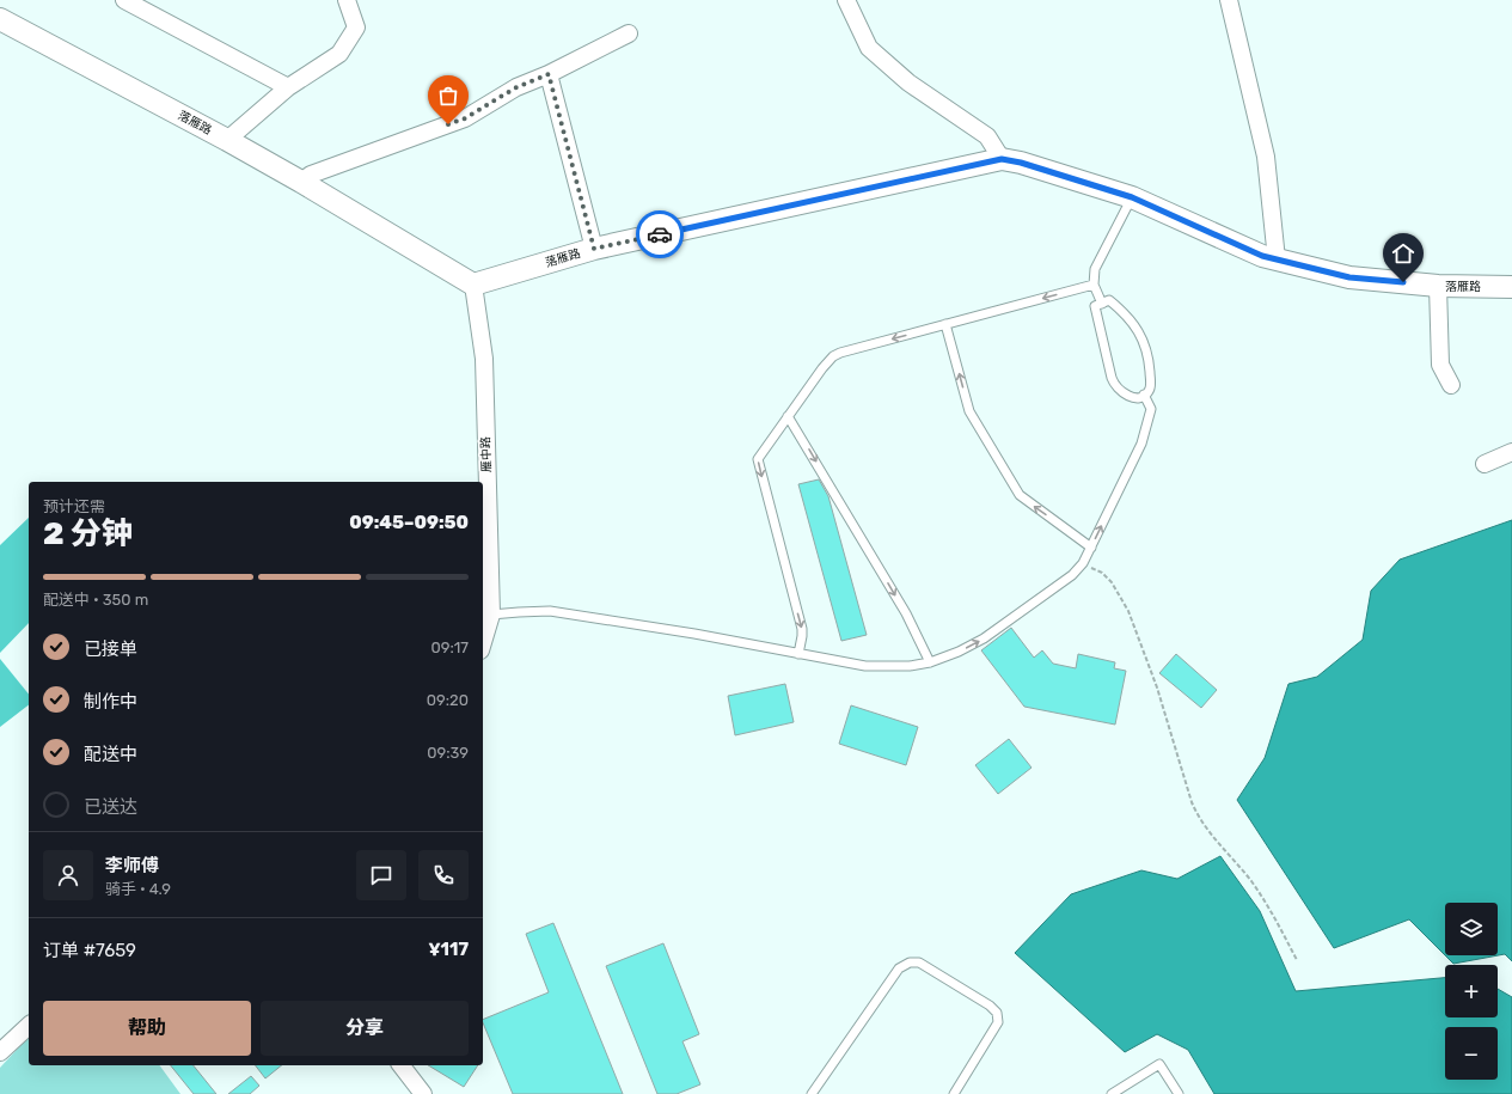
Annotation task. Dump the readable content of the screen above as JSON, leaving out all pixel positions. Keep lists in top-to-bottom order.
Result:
{
  "streets": {
    "street": ["落雁路", "雁中路"]
  },
  "crossings": [
    ["落雁路", "雁中路"]
  ],
  "page": {
    "heading": ["2 分钟", "预计还需", "09:45–09:50"],
    "panel": [
      "李师傅",
      "骑手 · 4.9",
      "订单 #7659",
      "¥117"
    ],
    "bar": "配送中 · 350 m",
    "list": [
      ["已接单", "09:17"],
      ["制作中", "09:20"],
      ["配送中", "09:39"],
      "已送达"
    ],
    "map_buttons": ["+", "−"],
    "buttons": ["帮助", "分享"]
  }
}
